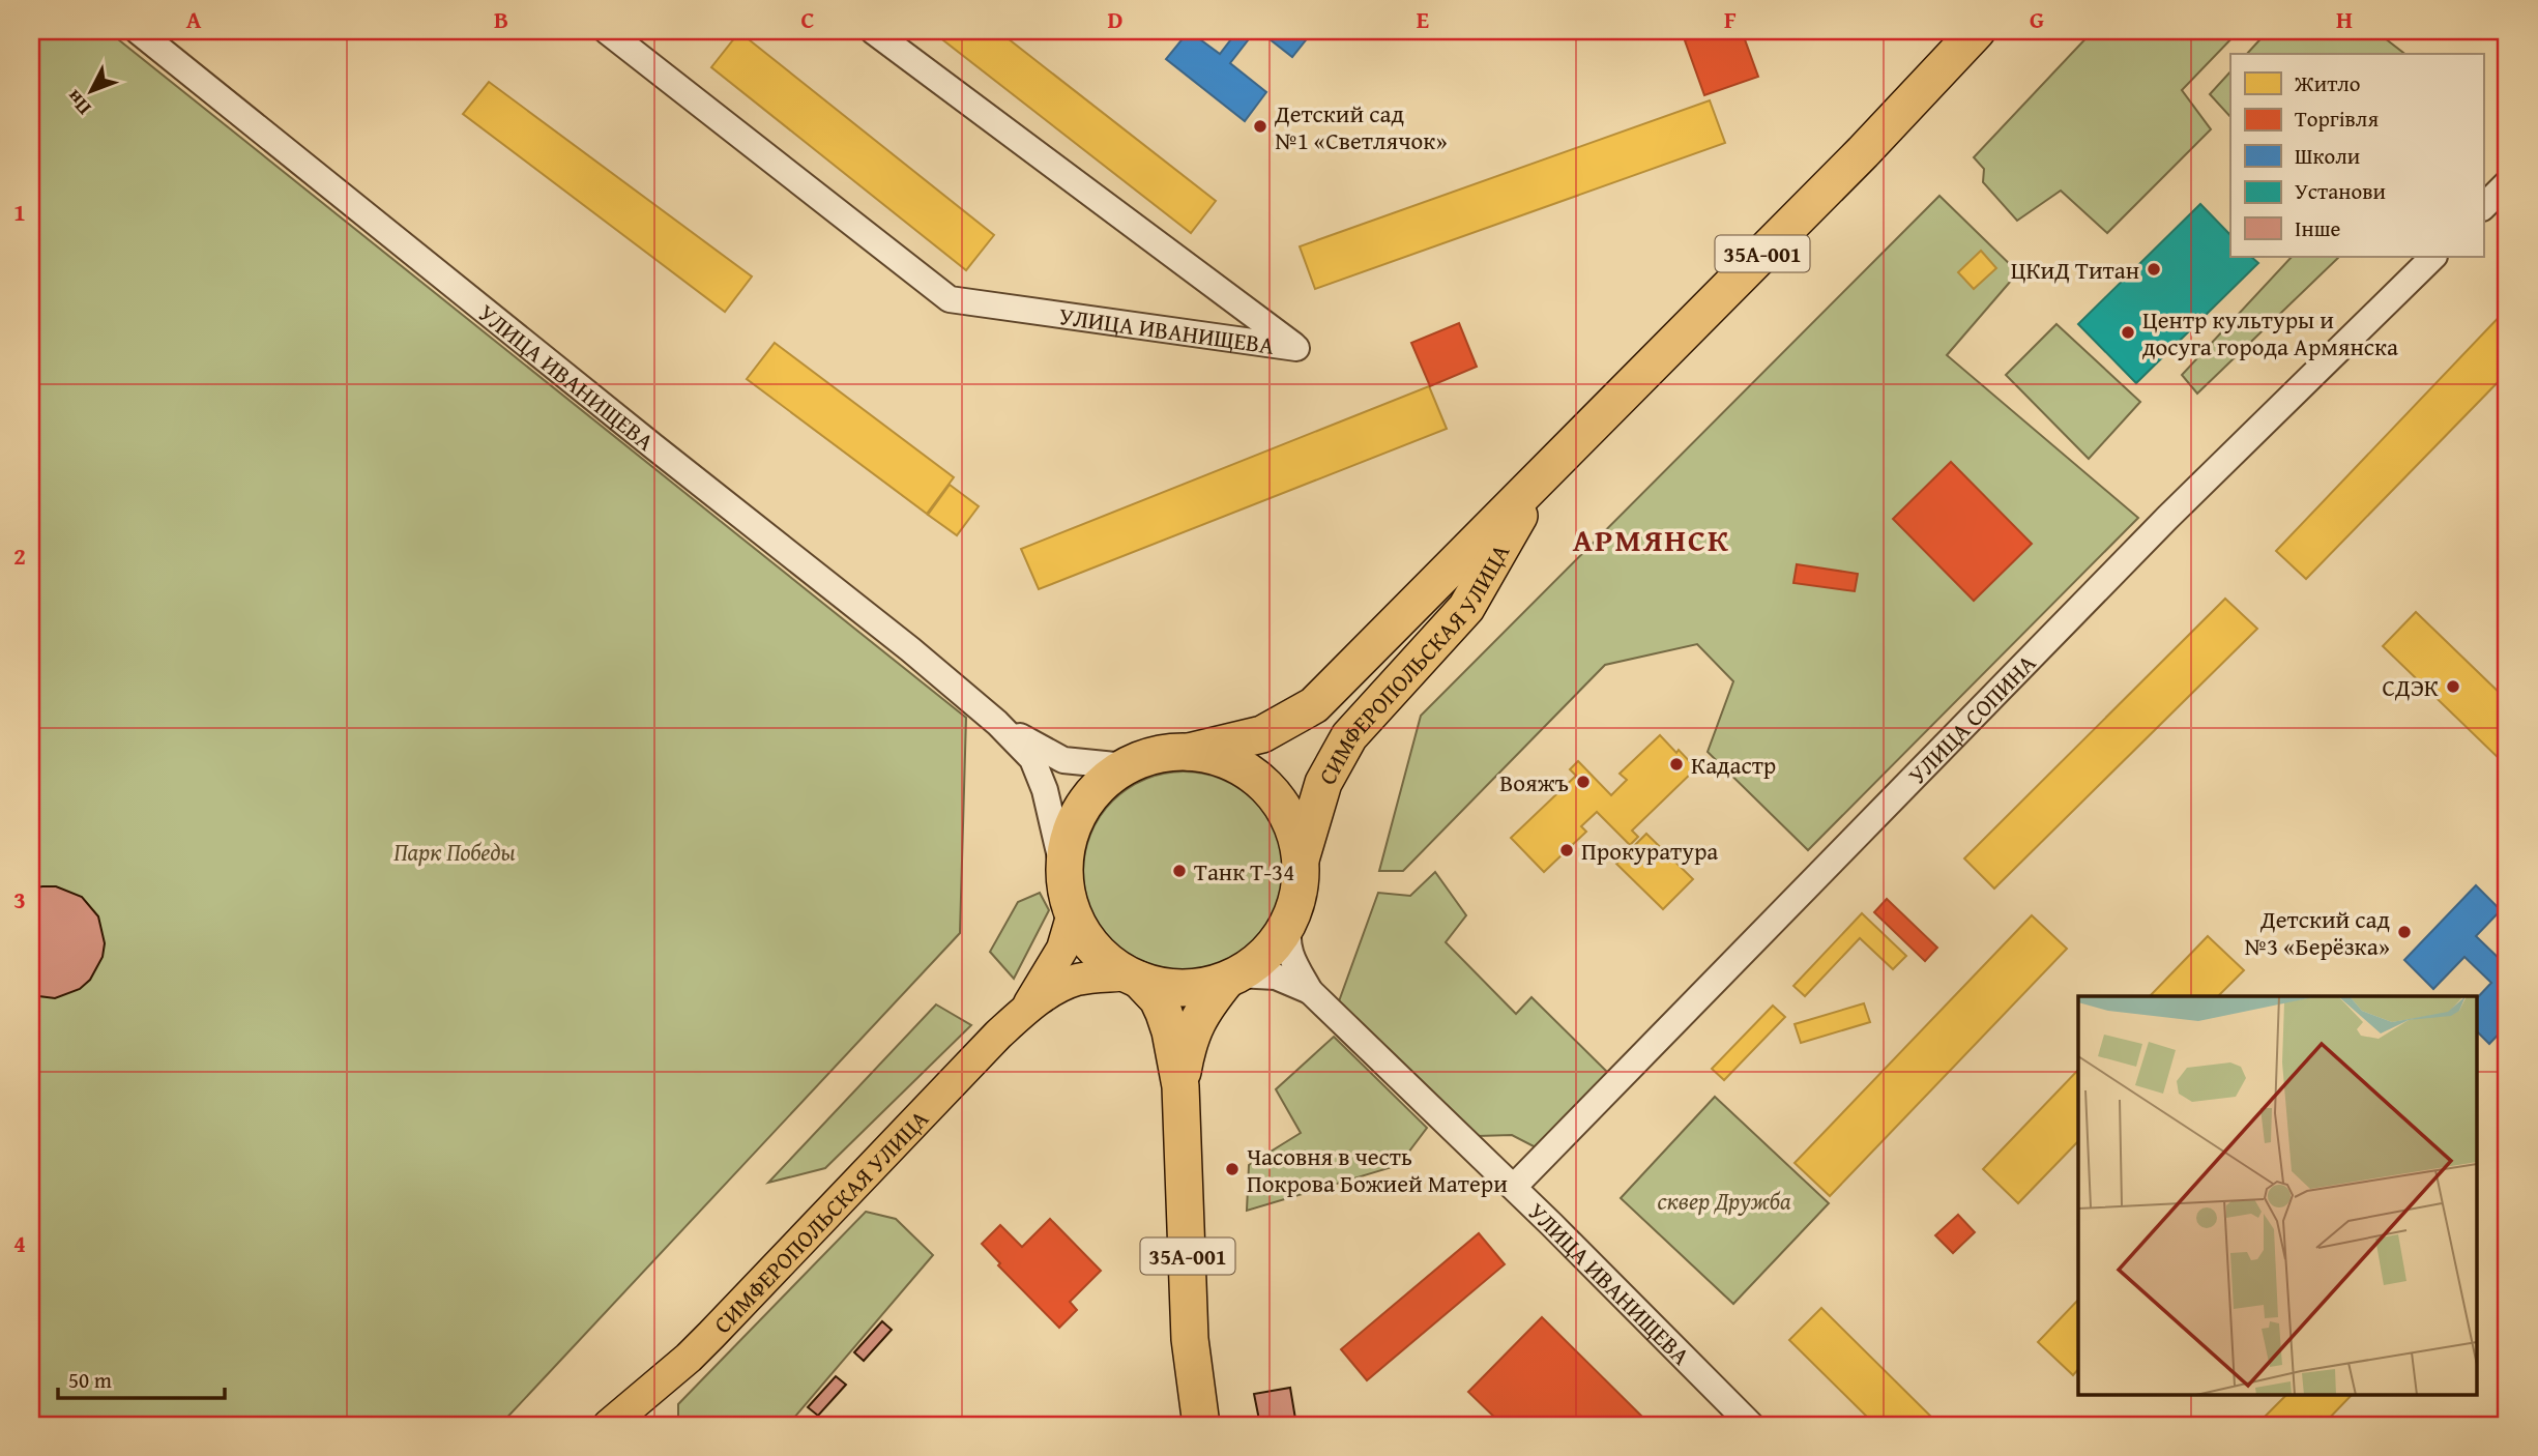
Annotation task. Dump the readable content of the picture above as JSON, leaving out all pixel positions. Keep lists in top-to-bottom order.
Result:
{
  "streets": {
    "highway": ["35А-001", "СИМФЕРОПОЛЬСКАЯ УЛИЦА"],
    "street": ["УЛИЦА ИВАНИЩЕВА", "УЛИЦА СОПИНА"]
  },
  "crossings": [
    ["35А-001", "УЛИЦА ИВАНИЩЕВА"],
    ["35А-001", "СИМФЕРОПОЛЬСКАЯ УЛИЦА"],
    ["УЛИЦА ИВАНИЩЕВА", "СИМФЕРОПОЛЬСКАЯ УЛИЦА"],
    ["УЛИЦА ИВАНИЩЕВА", "УЛИЦА СОПИНА"]
  ],
  "districts": ["АРМЯНСК"],
  "parks": ["Парк Победы", "сквер Дружба"],
  "places": [
    "Детский сад №1 «Светлячок»",
    "ЦКиД Титан",
    "Центр культуры и досуга города Армянска",
    "СДЭК",
    "Кадастр",
    "Вояжъ",
    "Прокуратура",
    "Танк Т-34",
    "Детский сад №3 «Берёзка»",
    "Часовня в честь Покрова Божией Матери"
  ],
  "legend": [
    "Житло",
    "Торгівля",
    "Школи",
    "Установи",
    "Інше"
  ],
  "scale_bar": "50 m",
  "north": "bottom left",
  "grid": {
    "columns": [
      "A",
      "B",
      "C",
      "D",
      "E",
      "F",
      "G",
      "H"
    ],
    "rows": [
      "1",
      "2",
      "3",
      "4"
    ]
  }
}
